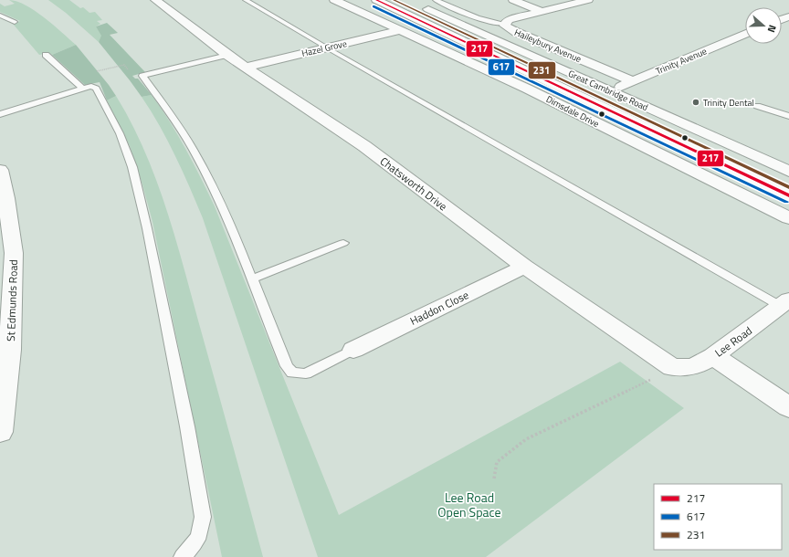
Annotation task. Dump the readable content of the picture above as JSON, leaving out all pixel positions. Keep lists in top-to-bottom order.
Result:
{
  "streets": {
    "main road": [
      "Haileybury Avenue",
      "Hazel Grove",
      "Trinity Avenue",
      "Great Cambridge Road",
      "Dimsdale Drive",
      "Chatsworth Drive",
      "St Edmunds Road",
      "Haddon Close",
      "Lee Road"
    ]
  },
  "crossings": [
    ["Haileybury Avenue", "Trinity Avenue"],
    ["Hazel Grove", "Dimsdale Drive"],
    ["Hazel Grove", "Chatsworth Drive"],
    ["Trinity Avenue", "Great Cambridge Road"],
    ["Chatsworth Drive", "Haddon Close"],
    ["Chatsworth Drive", "Lee Road"]
  ],
  "parks": ["Lee Road Open Space"],
  "places": ["Trinity Dental"],
  "lines": ["transit line 217", "transit line 231", "transit line 617"],
  "legend": ["217", "617", "231"],
  "north": "right"
}
